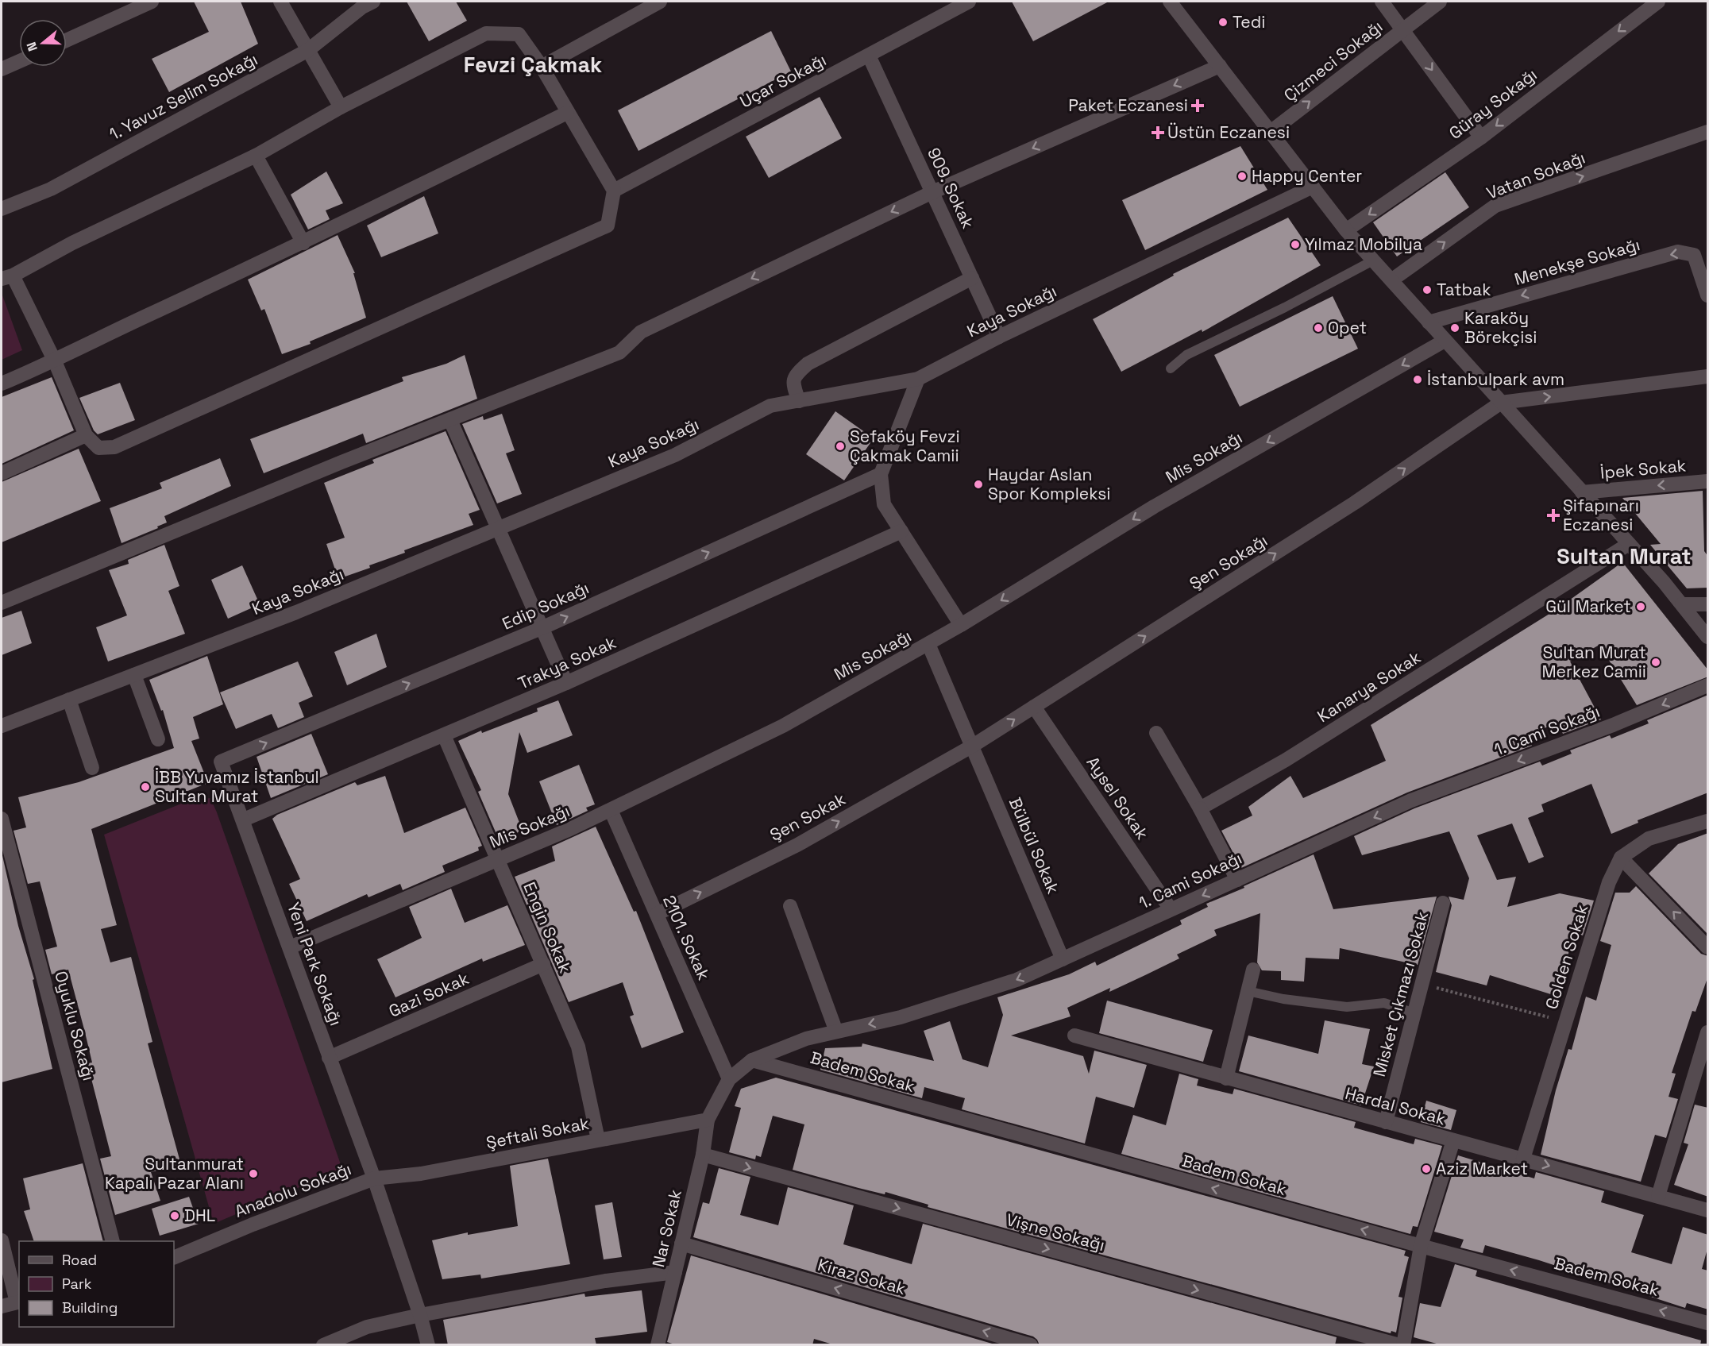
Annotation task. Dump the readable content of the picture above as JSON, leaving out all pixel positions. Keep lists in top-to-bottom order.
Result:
{
  "streets": {
    "street": [
      "Çizmeci Sokağı",
      "Uçar Sokağı",
      "1. Yavuz Selim Sokağı",
      "Güray Sokağı",
      "Vatan Sokağı",
      "909. Sokak",
      "Menekşe Sokağı",
      "Kaya Sokağı",
      "Mis Sokağı",
      "İpek Sokak",
      "Şen Sokağı",
      "Edip Sokağı",
      "Trakya Sokak",
      "Kanarya Sokak",
      "1. Cami Sokağı",
      "Aysel Sokak",
      "Şen Sokak",
      "Bülbül Sokak",
      "Engin Sokak",
      "2101. Sokak",
      "Golden Sokak",
      "Yeni Park Sokağı",
      "Misket Çıkmazı Sokak",
      "Gazi Sokak",
      "Oyuklu Sokağı",
      "Badem Sokak",
      "Hardal Sokak",
      "Şeftali Sokak",
      "Anadolu Sokağı",
      "Nar Sokak",
      "Vişne Sokağı",
      "Kiraz Sokak"
    ]
  },
  "crossings": [
    ["Uçar Sokağı", "909. Sokak"],
    ["909. Sokak", "Kaya Sokağı"],
    ["Mis Sokağı", "Bülbül Sokak"],
    ["Mis Sokağı", "Engin Sokak"],
    ["Mis Sokağı", "2101. Sokak"],
    ["Mis Sokağı", "Yeni Park Sokağı"],
    ["Şen Sokağı", "Aysel Sokak"],
    ["Şen Sokağı", "Şen Sokak"],
    ["Şen Sokağı", "Bülbül Sokak"],
    ["Edip Sokağı", "Yeni Park Sokağı"],
    ["Trakya Sokak", "Engin Sokak"],
    ["Trakya Sokak", "Yeni Park Sokağı"],
    ["1. Cami Sokağı", "Aysel Sokak"],
    ["1. Cami Sokağı", "Bülbül Sokak"],
    ["1. Cami Sokağı", "2101. Sokak"],
    ["1. Cami Sokağı", "Badem Sokak"],
    ["1. Cami Sokağı", "Şeftali Sokak"],
    ["1. Cami Sokağı", "Nar Sokak"],
    ["Şen Sokak", "Bülbül Sokak"],
    ["Şen Sokak", "2101. Sokak"],
    ["Engin Sokak", "Gazi Sokak"],
    ["Engin Sokak", "Şeftali Sokak"],
    ["Golden Sokak", "Hardal Sokak"],
    ["Yeni Park Sokağı", "Gazi Sokak"],
    ["Yeni Park Sokağı", "Şeftali Sokak"],
    ["Yeni Park Sokağı", "Anadolu Sokağı"],
    ["Misket Çıkmazı Sokak", "Hardal Sokak"],
    ["Şeftali Sokak", "Anadolu Sokağı"],
    ["Şeftali Sokak", "Nar Sokak"],
    ["Nar Sokak", "Vişne Sokağı"],
    ["Nar Sokak", "Kiraz Sokak"]
  ],
  "one_way": [
    "Çizmeci Sokağı",
    "Güray Sokağı",
    "Vatan Sokağı",
    "Mis Sokağı",
    "Şen Sokağı",
    "Edip Sokağı",
    "1. Cami Sokağı",
    "Şen Sokak",
    "Badem Sokak",
    "Vişne Sokağı",
    "Kiraz Sokak"
  ],
  "districts": ["Fevzi Çakmak", "Sultan Murat"],
  "places": {
    "other": [
      "Tedi",
      "Happy Center",
      "Yılmaz Mobilya",
      "Tatbak",
      "Opet",
      "Karaköy Börekçisi",
      "İstanbulpark avm",
      "Sefaköy Fevzi Çakmak Camii",
      "Haydar Aslan Spor Kompleksi",
      "Gül Market",
      "Sultan Murat Merkez Camii",
      "İBB Yuvamız İstanbul Sultan Murat",
      "Aziz Market",
      "Sultanmurat Kapalı Pazar Alanı",
      "DHL"
    ],
    "health": ["Paket Eczanesi", "Üstün Eczanesi", "Şifapınarı Eczanesi"]
  },
  "legend": ["Road", "Park", "Building"],
  "north": "left"
}
